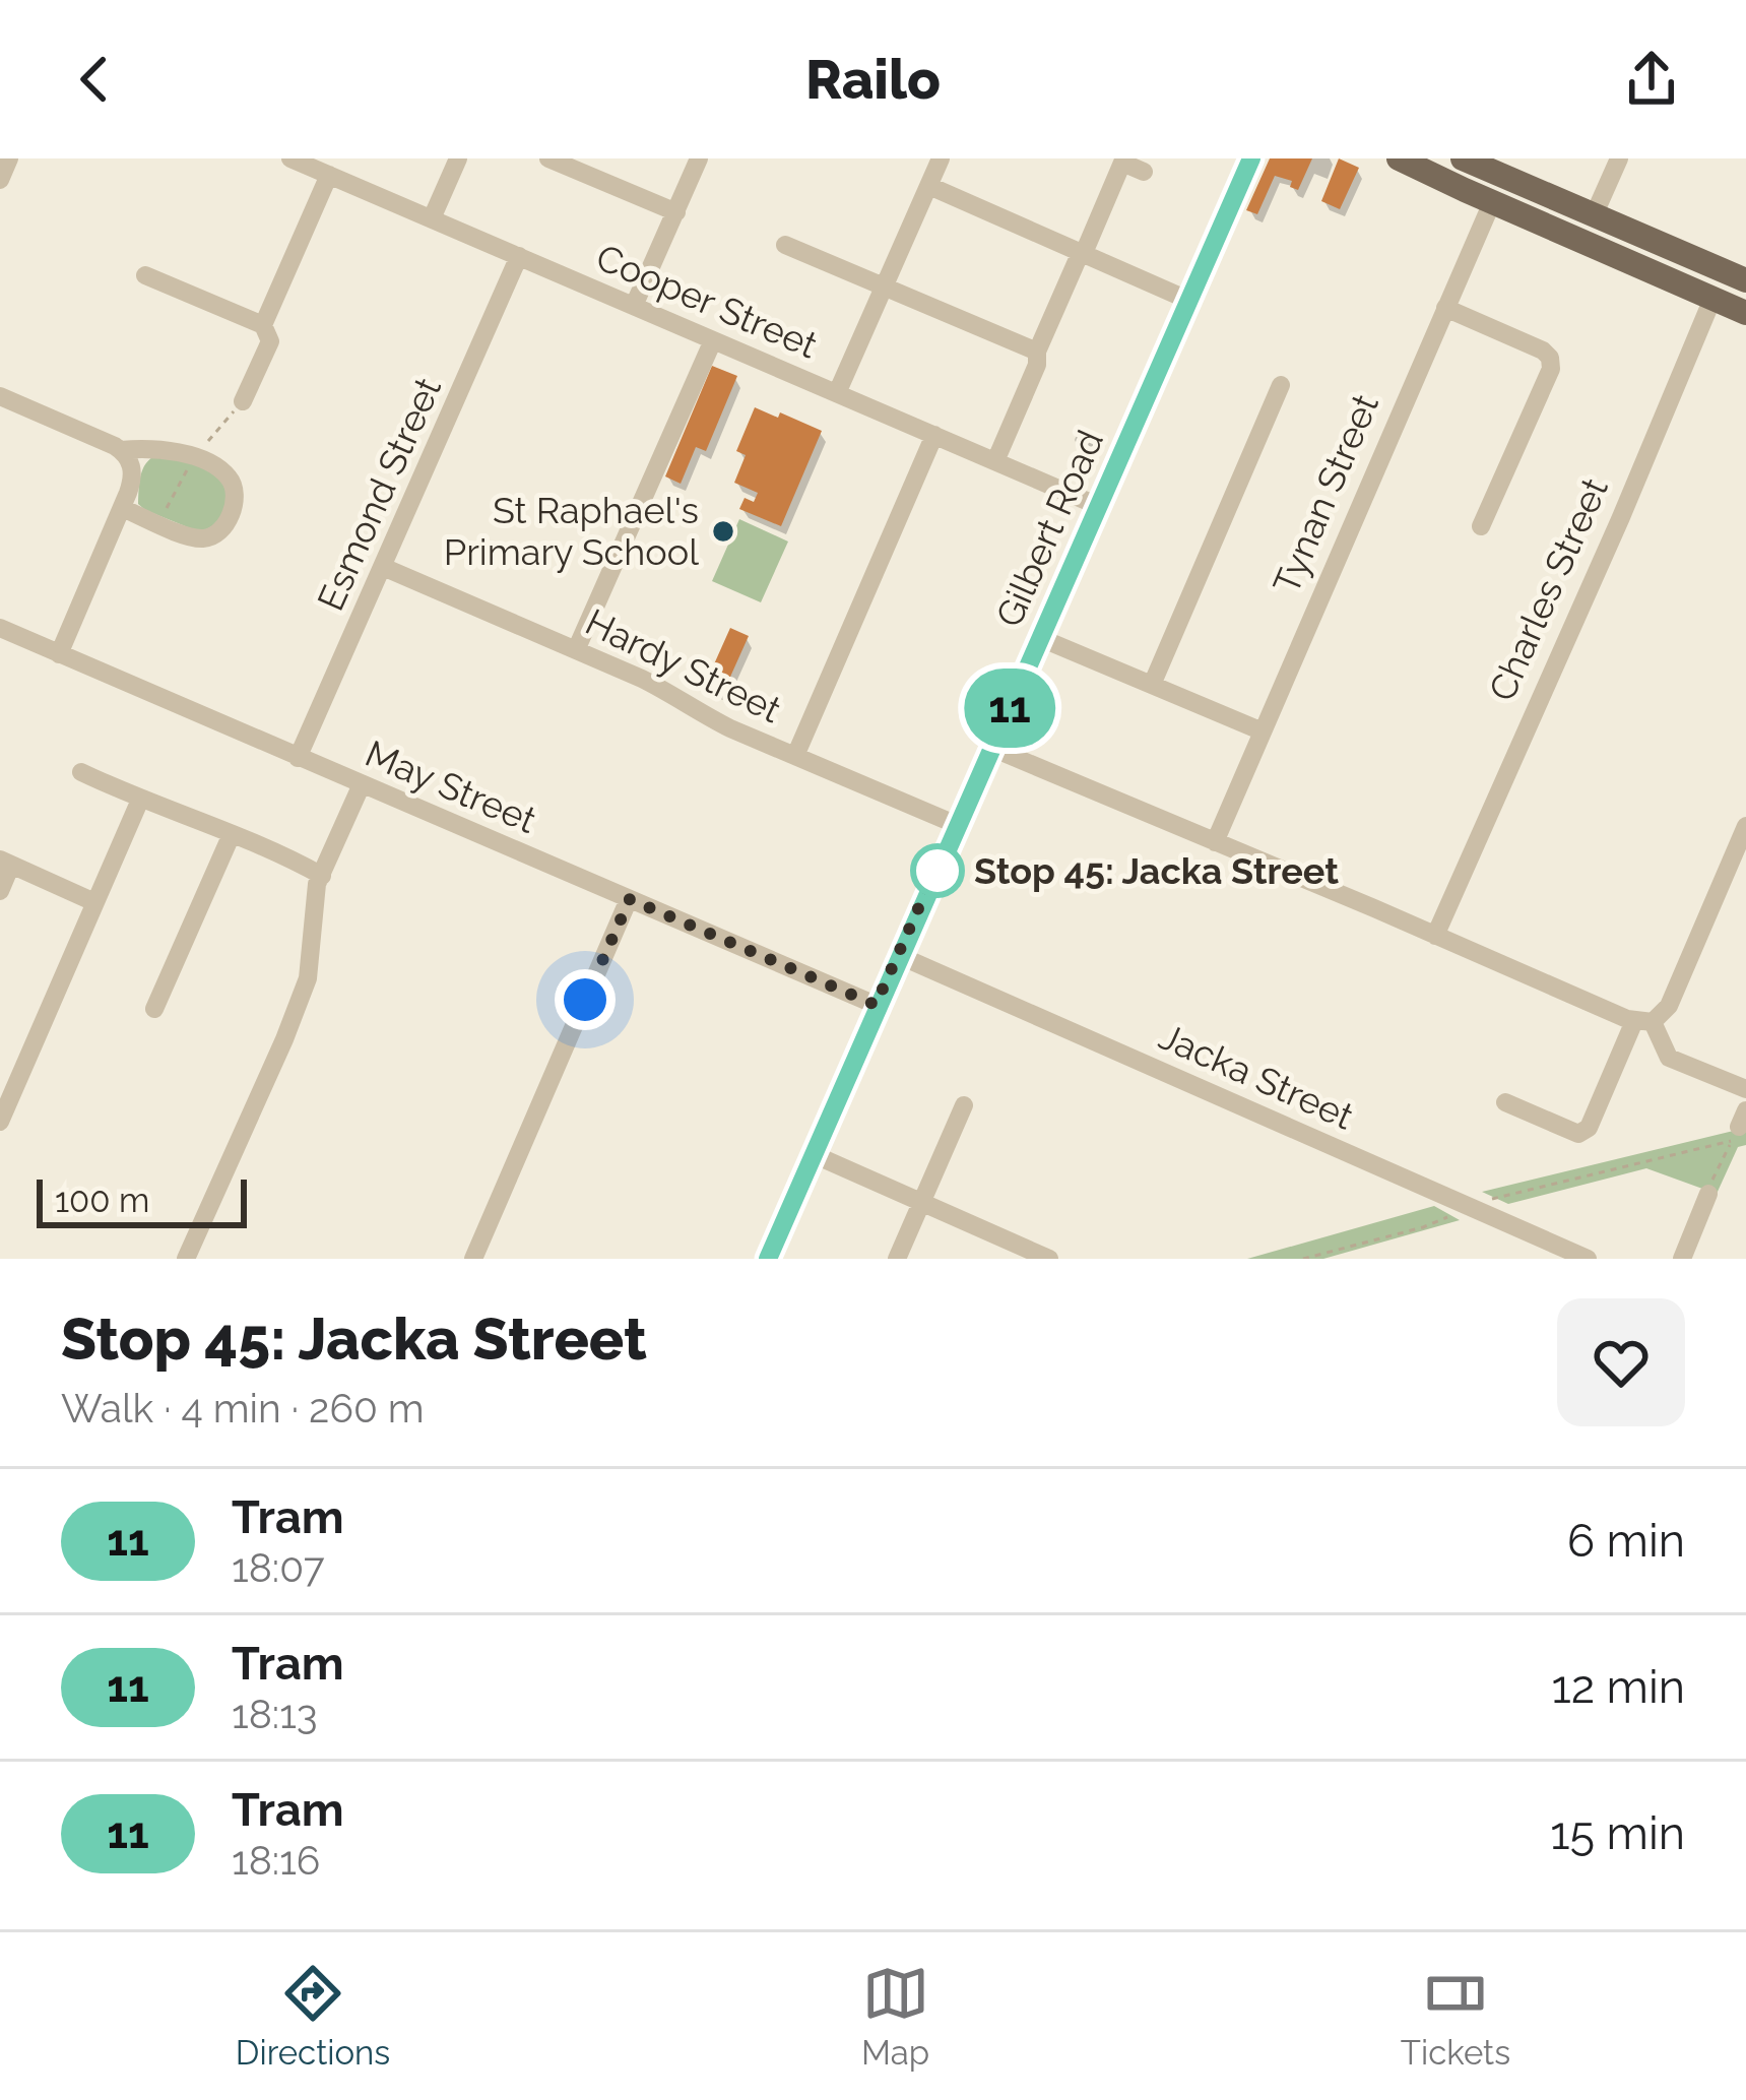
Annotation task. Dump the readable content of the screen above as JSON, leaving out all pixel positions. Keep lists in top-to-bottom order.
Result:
{
  "streets": {
    "main road": ["Tynan Street", "Charles Street"],
    "street": [
      "Cooper Street",
      "Esmond Street",
      "Gilbert Road",
      "Hardy Street",
      "May Street",
      "Jacka Street"
    ]
  },
  "crossings": [
    ["Cooper Street", "Esmond Street"],
    ["Cooper Street", "Gilbert Road"],
    ["Esmond Street", "Hardy Street"],
    ["Esmond Street", "May Street"],
    ["Gilbert Road", "Hardy Street"],
    ["Gilbert Road", "May Street"],
    ["Gilbert Road", "Jacka Street"]
  ],
  "places": ["St Raphael's Primary School", "Stop 45: Jacka Street"],
  "lines": ["tram line 11"],
  "scale_bar": "100 m",
  "page": {
    "header": "Railo",
    "on_map": "11",
    "scale": "100 m",
    "heading": ["Stop 45: Jacka Street", "Walk · 4 min · 260 m"],
    "list": [
      {
        "mark": "11",
        "name": "Tram",
        "note": "18:07",
        "value": "6 min"
      },
      {
        "mark": "11",
        "name": "Tram",
        "note": "18:13",
        "value": "12 min"
      },
      {
        "mark": "11",
        "name": "Tram",
        "note": "18:16",
        "value": "15 min"
      }
    ],
    "tabs": ["Directions", "Map", "Tickets"]
  }
}
